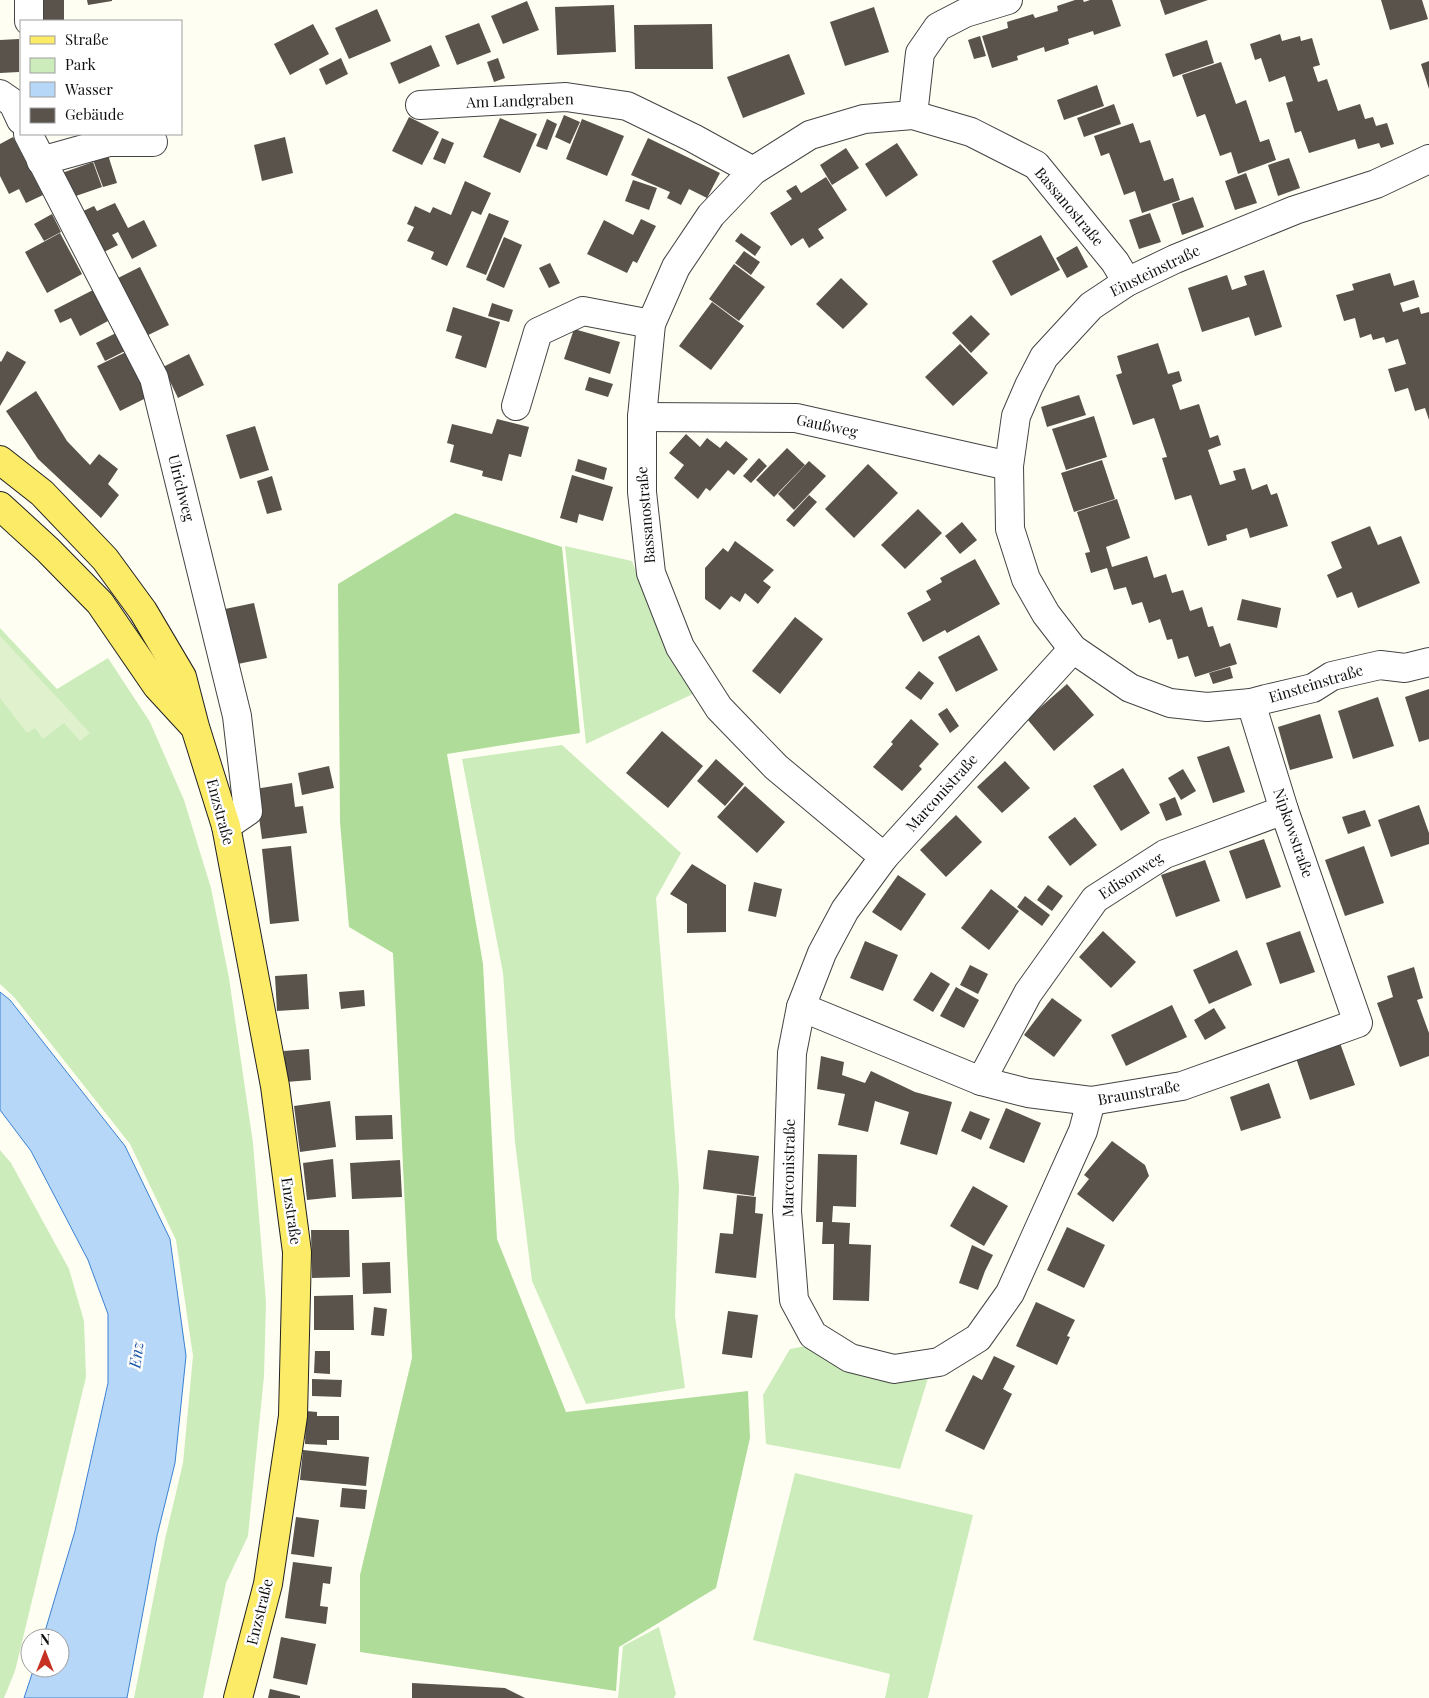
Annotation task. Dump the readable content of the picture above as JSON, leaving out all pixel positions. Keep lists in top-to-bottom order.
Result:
{
  "streets": {
    "main road": ["Enzstraße"],
    "street": [
      "Am Landgraben",
      "Bassanostraße",
      "Einsteinstraße",
      "Gaußweg",
      "Ulrichweg",
      "Marconistraße",
      "Nipkowstraße",
      "Edisonweg",
      "Braunstraße"
    ]
  },
  "crossings": [
    ["Am Landgraben", "Bassanostraße"],
    ["Bassanostraße", "Einsteinstraße"],
    ["Bassanostraße", "Gaußweg"],
    ["Bassanostraße", "Marconistraße"],
    ["Einsteinstraße", "Gaußweg"],
    ["Einsteinstraße", "Marconistraße"],
    ["Einsteinstraße", "Nipkowstraße"],
    ["Ulrichweg", "Enzstraße"],
    ["Marconistraße", "Braunstraße"],
    ["Nipkowstraße", "Edisonweg"],
    ["Nipkowstraße", "Braunstraße"],
    ["Edisonweg", "Braunstraße"]
  ],
  "water": ["Enz"],
  "legend": [
    "Straße",
    "Park",
    "Wasser",
    "Gebäude"
  ],
  "north": "top"
}
